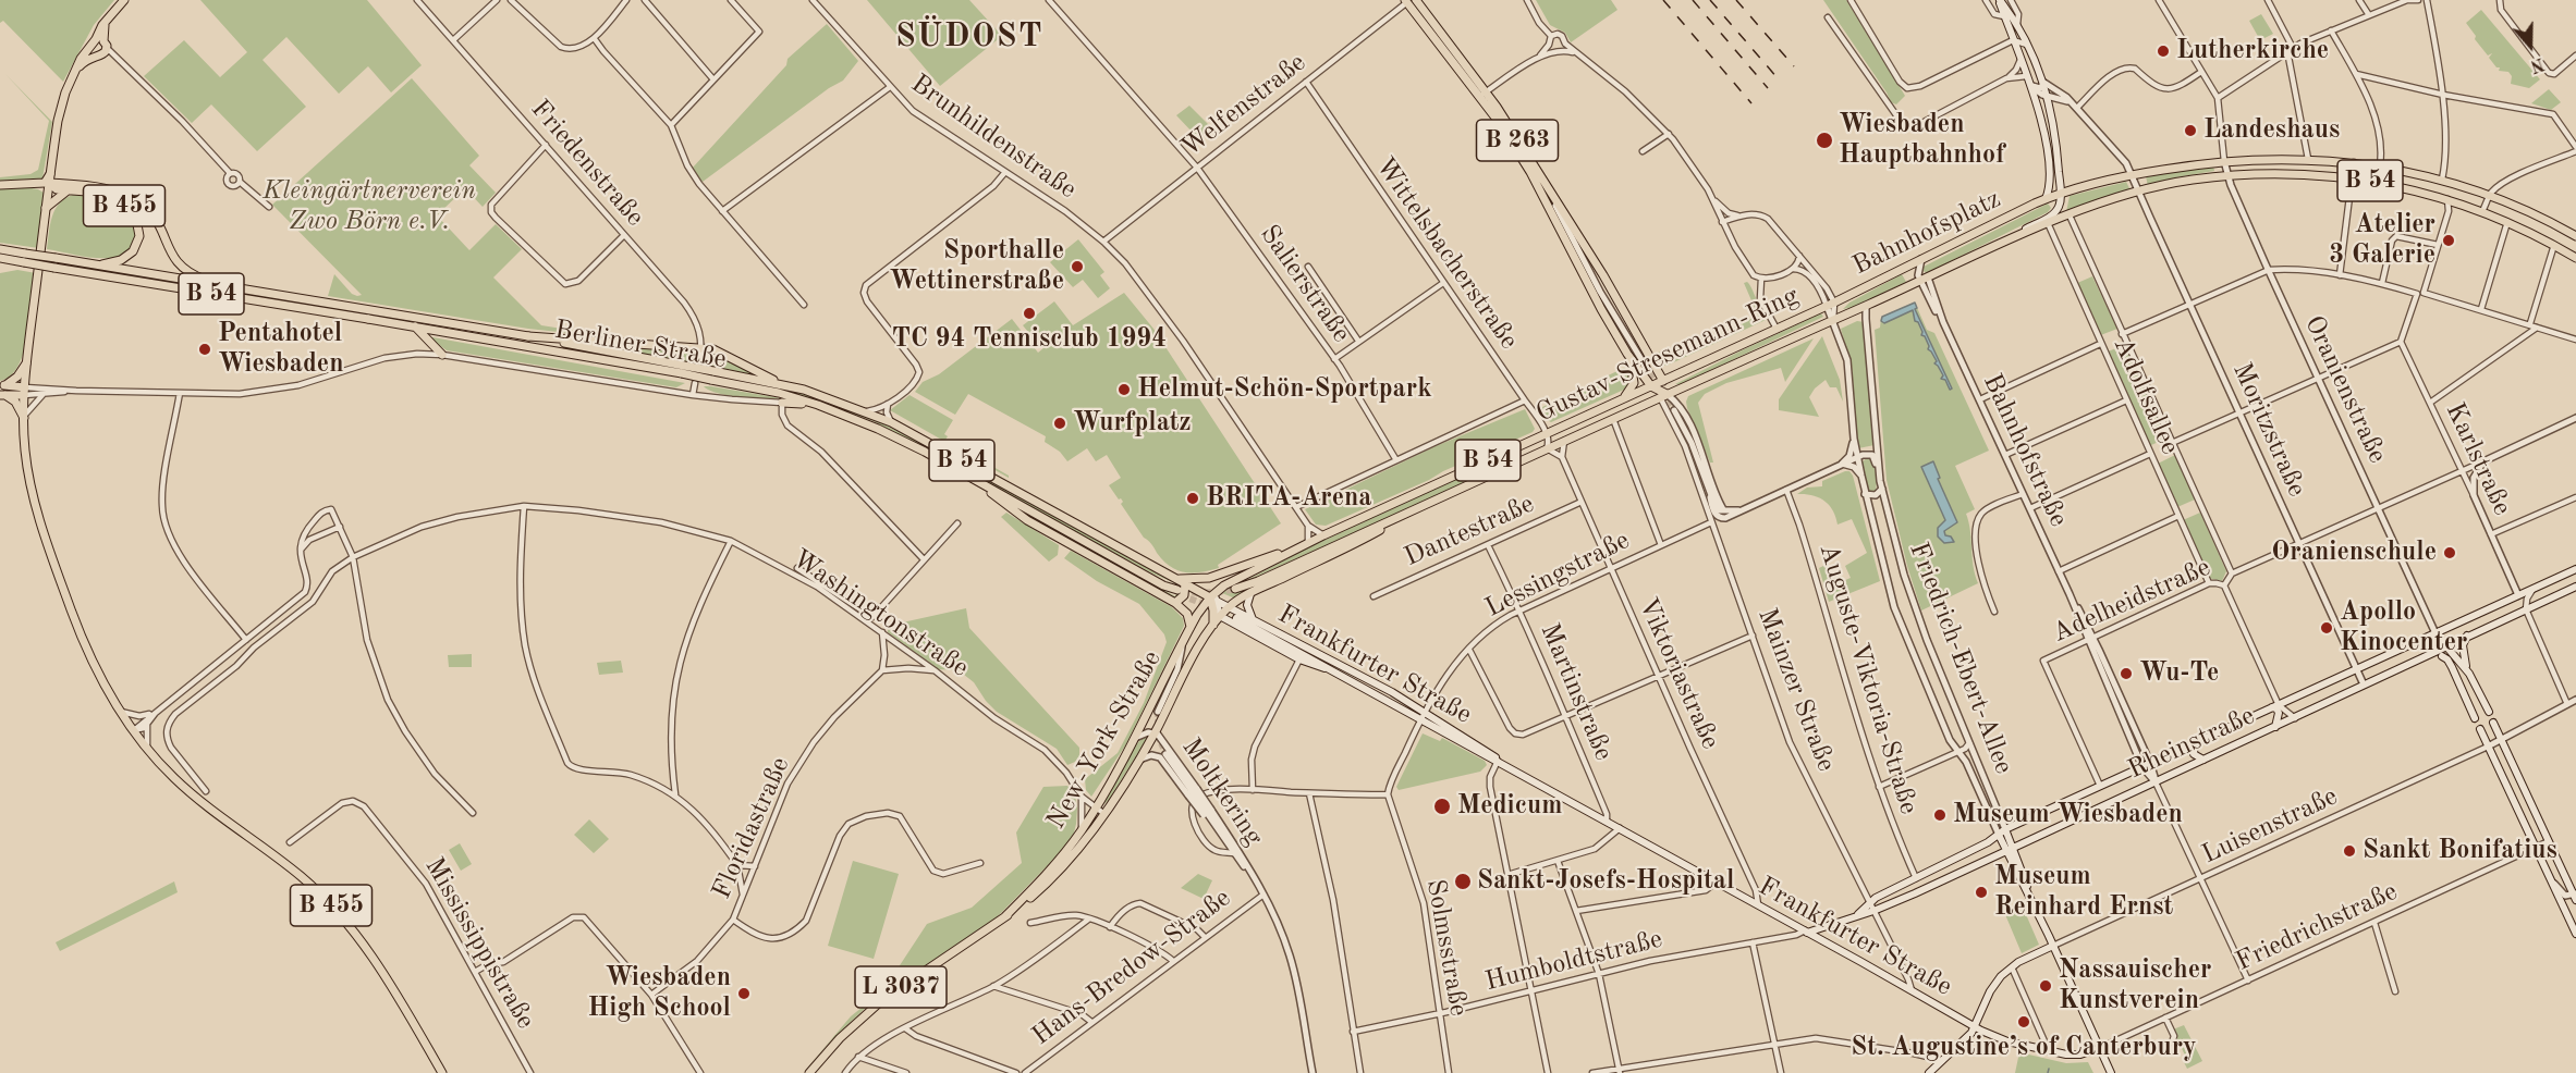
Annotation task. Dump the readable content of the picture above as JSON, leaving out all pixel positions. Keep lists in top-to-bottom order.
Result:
{
  "streets": {
    "main road": [
      "B 263",
      "B 54",
      "B 455",
      "Bahnhofsplatz",
      "Berliner Straße",
      "Gustav-Stresemann-Ring",
      "Frankfurter Straße",
      "New-York-Straße",
      "Rheinstraße",
      "L 3037"
    ],
    "street": [
      "Welfenstraße",
      "Brunhildenstraße",
      "Friedenstraße",
      "Wittelsbacherstraße",
      "Salierstraße",
      "Oranienstraße",
      "Adolfsallee",
      "Moritzstraße",
      "Bahnhofstraße",
      "Karlstraße",
      "Dantestraße",
      "Lessingstraße",
      "Adelheidstraße",
      "Washingtonstraße",
      "Friedrich-Ebert-Allee",
      "Viktoriastraße",
      "Auguste-Viktoria-Straße",
      "Mainzer Straße",
      "Martinstraße",
      "Moltkering",
      "Luisenstraße",
      "Floridastraße",
      "Friedrichstraße",
      "Mississippistraße",
      "Solmsstraße",
      "Humboldtstraße",
      "Hans-Bredow-Straße"
    ]
  },
  "crossings": [
    ["Welfenstraße", "Brunhildenstraße"],
    ["Welfenstraße", "B 263"],
    ["Welfenstraße", "Wittelsbacherstraße"],
    ["Welfenstraße", "Salierstraße"],
    ["Brunhildenstraße", "Gustav-Stresemann-Ring"],
    ["B 263", "Gustav-Stresemann-Ring"],
    ["B 54", "B 455"],
    ["B 54", "Bahnhofsplatz"],
    ["B 54", "Berliner Straße"],
    ["B 54", "Gustav-Stresemann-Ring"],
    ["B 54", "Oranienstraße"],
    ["B 54", "Adolfsallee"],
    ["B 54", "Moritzstraße"],
    ["B 54", "Bahnhofstraße"],
    ["B 455", "Berliner Straße"],
    ["Bahnhofsplatz", "Gustav-Stresemann-Ring"],
    ["Bahnhofsplatz", "Bahnhofstraße"],
    ["Bahnhofsplatz", "Friedrich-Ebert-Allee"],
    ["Wittelsbacherstraße", "Gustav-Stresemann-Ring"],
    ["Salierstraße", "Gustav-Stresemann-Ring"],
    ["Berliner Straße", "Gustav-Stresemann-Ring"],
    ["Berliner Straße", "Frankfurter Straße"],
    ["Berliner Straße", "New-York-Straße"],
    ["Gustav-Stresemann-Ring", "Friedrich-Ebert-Allee"],
    ["Gustav-Stresemann-Ring", "Frankfurter Straße"],
    ["Gustav-Stresemann-Ring", "Mainzer Straße"],
    ["Gustav-Stresemann-Ring", "New-York-Straße"],
    ["Oranienstraße", "Adelheidstraße"],
    ["Oranienstraße", "Rheinstraße"],
    ["Adolfsallee", "Adelheidstraße"],
    ["Moritzstraße", "Adelheidstraße"],
    ["Moritzstraße", "Rheinstraße"],
    ["Bahnhofstraße", "Adelheidstraße"],
    ["Bahnhofstraße", "Rheinstraße"],
    ["Bahnhofstraße", "Luisenstraße"],
    ["Bahnhofstraße", "Friedrichstraße"],
    ["Karlstraße", "Adelheidstraße"],
    ["Karlstraße", "Rheinstraße"],
    ["Dantestraße", "Viktoriastraße"],
    ["Dantestraße", "Martinstraße"],
    ["Lessingstraße", "Frankfurter Straße"],
    ["Lessingstraße", "Viktoriastraße"],
    ["Lessingstraße", "Mainzer Straße"],
    ["Lessingstraße", "Martinstraße"],
    ["Lessingstraße", "Solmsstraße"],
    ["Adelheidstraße", "Rheinstraße"],
    ["Washingtonstraße", "New-York-Straße"],
    ["Friedrich-Ebert-Allee", "Rheinstraße"],
    ["Frankfurter Straße", "Viktoriastraße"],
    ["Frankfurter Straße", "Mainzer Straße"],
    ["Frankfurter Straße", "Martinstraße"],
    ["Frankfurter Straße", "New-York-Straße"],
    ["Frankfurter Straße", "Friedrichstraße"],
    ["Frankfurter Straße", "Humboldtstraße"],
    ["Auguste-Viktoria-Straße", "Rheinstraße"],
    ["Mainzer Straße", "Rheinstraße"],
    ["New-York-Straße", "Moltkering"],
    ["Moltkering", "Hans-Bredow-Straße"],
    ["Solmsstraße", "Humboldtstraße"]
  ],
  "districts": ["SÜDOST"],
  "parks": ["Kleingärtnerverein Zwo Börn e.V."],
  "places": [
    "Lutherkirche",
    "Landeshaus",
    "Wiesbaden Hauptbahnhof",
    "Atelier 3 Galerie",
    "Sporthalle Wettinerstraße",
    "TC 94 Tennisclub 1994",
    "Pentahotel Wiesbaden",
    "Helmut-Schön-Sportpark",
    "Wurfplatz",
    "BRITA-Arena",
    "Oranienschule",
    "Apollo Kinocenter",
    "Wu-Te",
    "Medicum",
    "Museum Wiesbaden",
    "Sankt Bonifatius",
    "Sankt-Josefs-Hospital",
    "Museum Reinhard Ernst",
    "Nassauischer Kunstverein",
    "Wiesbaden High School",
    "St. Augustine’s of Canterbury"
  ],
  "north": "bottom"
}
